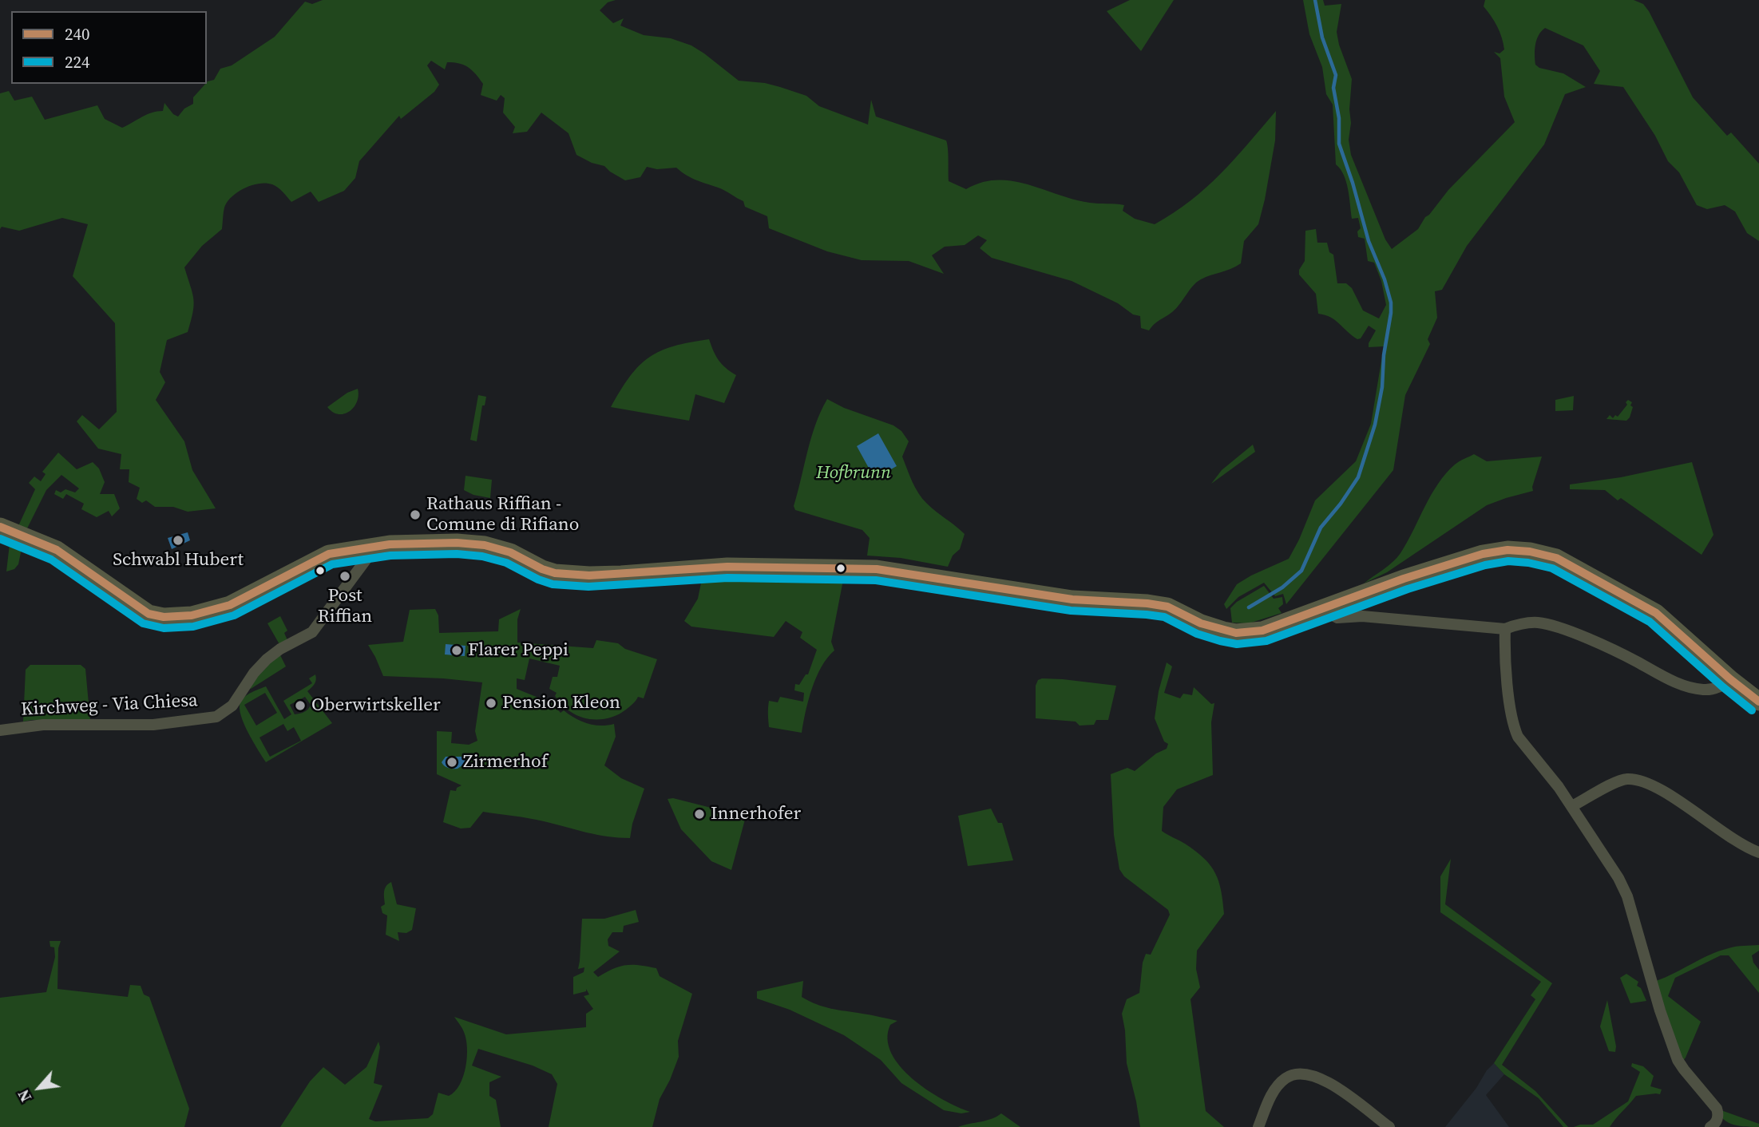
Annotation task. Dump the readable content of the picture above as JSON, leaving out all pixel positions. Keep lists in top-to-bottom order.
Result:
{
  "streets": {
    "street": ["Kirchweg - Via Chiesa"]
  },
  "parks": ["Hofbrunn"],
  "places": [
    "Rathaus Riffian - Comune di Rifiano",
    "Schwabl Hubert",
    "Post Riffian",
    "Flarer Peppi",
    "Pension Kleon",
    "Oberwirtskeller",
    "Zirmerhof",
    "Innerhofer"
  ],
  "lines": ["transit line 240", "transit line 224"],
  "legend": ["240", "224"],
  "north": "bottom left"
}
